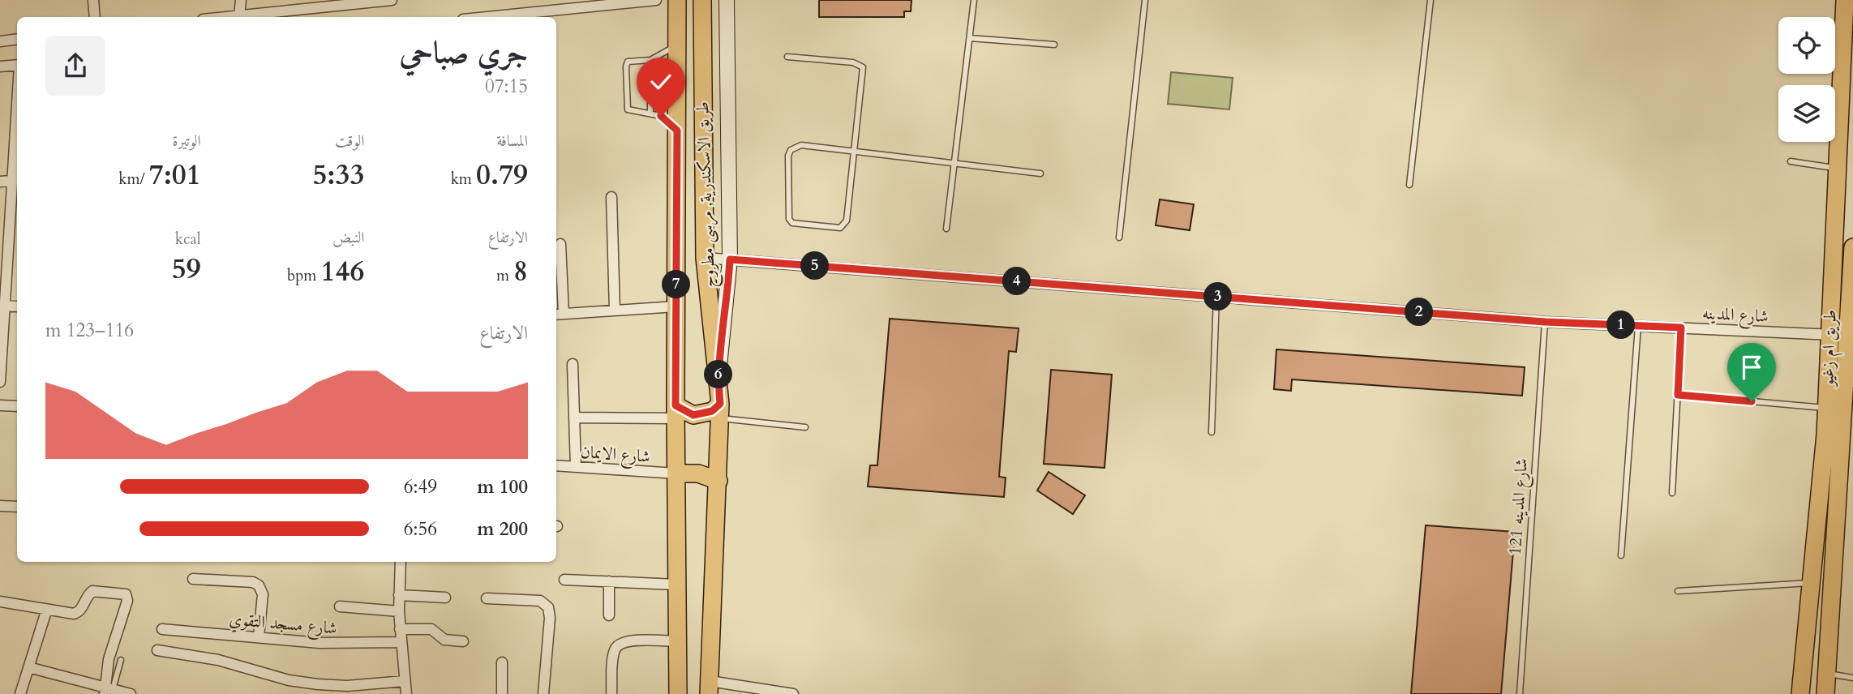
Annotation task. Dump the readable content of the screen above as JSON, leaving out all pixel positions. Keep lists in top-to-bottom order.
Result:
{
  "streets": {
    "main road": ["طريق الاسكندرية, مرسى مطروح", "طريق ام زغيو"],
    "street": ["شارع المدينه", "شارع الايمان", "شارع مسجد التقوي"],
    "lane": ["شارع المدينه 121"]
  },
  "crossings": [
    ["طريق الاسكندرية, مرسى مطروح", "شارع المدينه"],
    ["طريق الاسكندرية, مرسى مطروح", "شارع الايمان"],
    ["شارع المدينه", "طريق ام زغيو"],
    ["شارع المدينه", "شارع المدينه 121"]
  ],
  "page": {
    "heading": ["جري صباحي", "07:15"],
    "stats": [
      ["المسافة", "0.79 km"],
      ["الوقت", "5:33"],
      ["الوتيرة", "7:01 /km"],
      ["الارتفاع", "8 m"],
      ["النبض", "146 bpm"],
      ["kcal", "59"]
    ],
    "pins": [
      "5",
      "4",
      "7",
      "3",
      "2",
      "1",
      "6"
    ],
    "chart": ["الارتفاع", "116–123 m"],
    "list": [
      {
        "name": "100 m",
        "note": "6:49"
      },
      {
        "name": "200 m",
        "note": "6:56"
      }
    ]
  }
}
